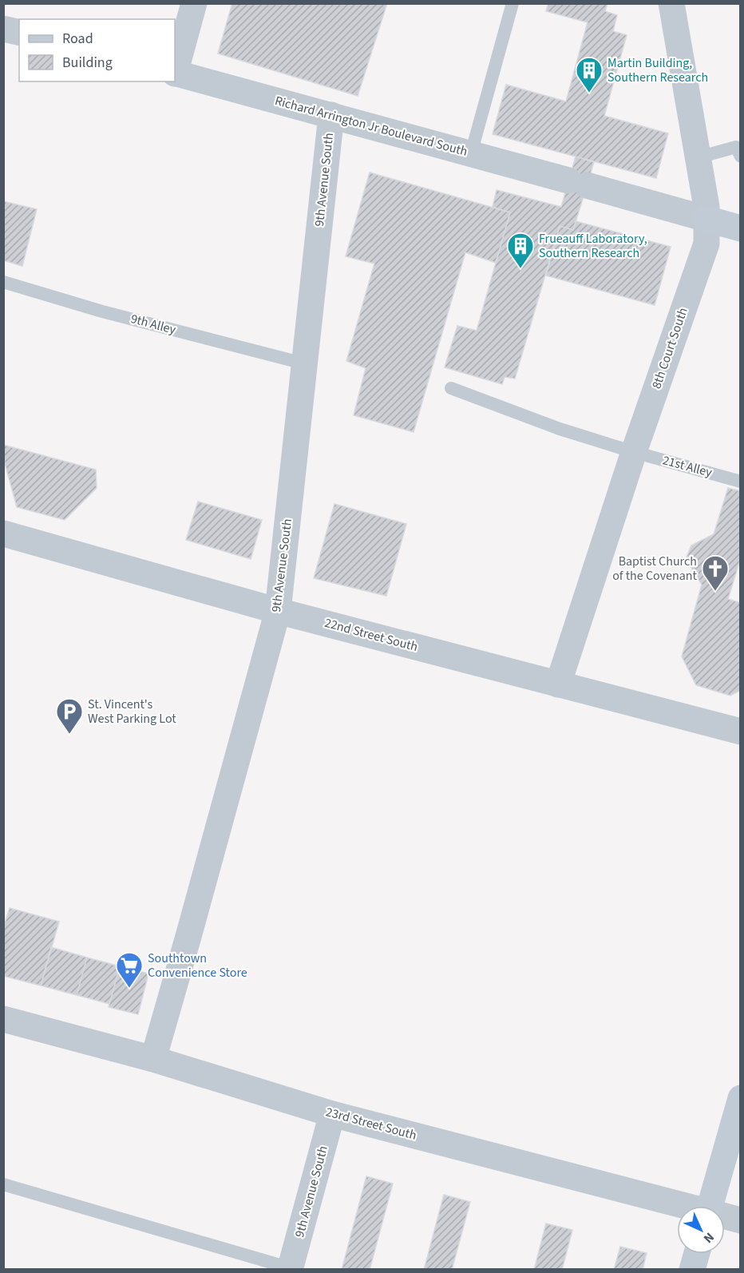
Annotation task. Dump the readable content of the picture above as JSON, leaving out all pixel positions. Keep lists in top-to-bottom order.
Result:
{
  "streets": {
    "main road": ["Richard Arrington Jr Boulevard South"],
    "street": [
      "9th Avenue South",
      "8th Court South",
      "22nd Street South",
      "23rd Street South"
    ],
    "lane": ["9th Alley", "21st Alley"]
  },
  "crossings": [
    ["Richard Arrington Jr Boulevard South", "9th Avenue South"],
    ["Richard Arrington Jr Boulevard South", "8th Court South"],
    ["9th Avenue South", "9th Alley"],
    ["9th Avenue South", "22nd Street South"],
    ["9th Avenue South", "23rd Street South"],
    ["8th Court South", "21st Alley"],
    ["8th Court South", "22nd Street South"]
  ],
  "places": {
    "building": ["Martin Building, Southern Research", "Frueauff Laboratory, Southern Research"],
    "church": ["Baptist Church of the Covenant"],
    "parking": ["St. Vincent's West Parking Lot"],
    "supermarket": ["Southtown Convenience Store"]
  },
  "legend": ["Road", "Building"],
  "north": "bottom right"
}
